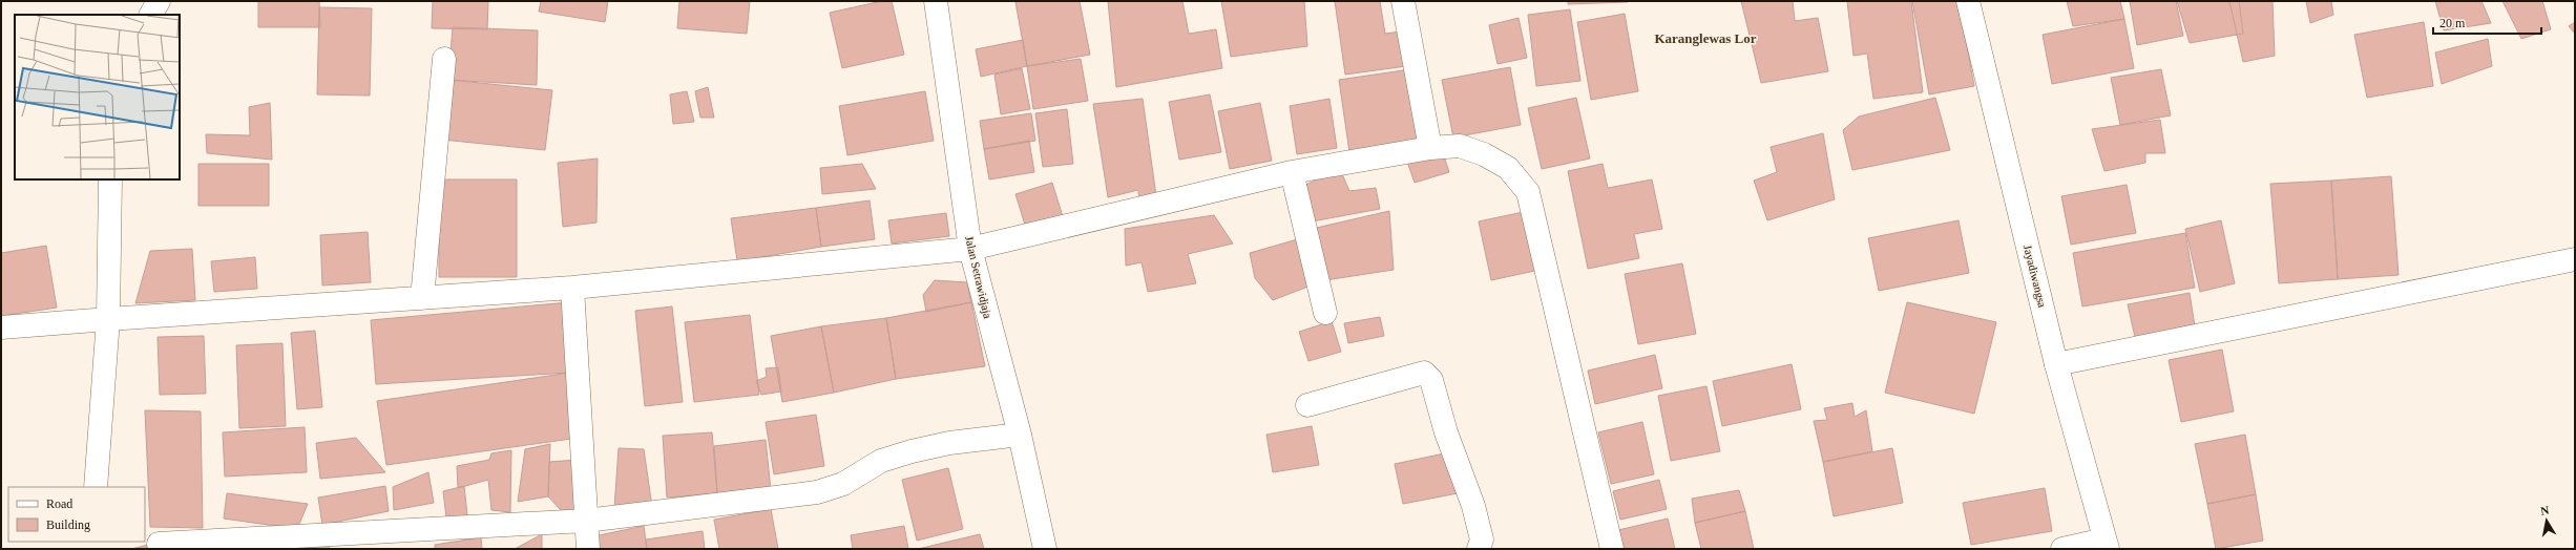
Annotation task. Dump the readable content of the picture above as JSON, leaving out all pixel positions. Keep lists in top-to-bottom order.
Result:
{
  "streets": {
    "street": ["Jayadiwangsa", "Jalan Setrawidjaja"]
  },
  "districts": ["Karanglewas Lor"],
  "legend": ["Road", "Building"],
  "scale_bar": "20 m",
  "north": "top"
}
